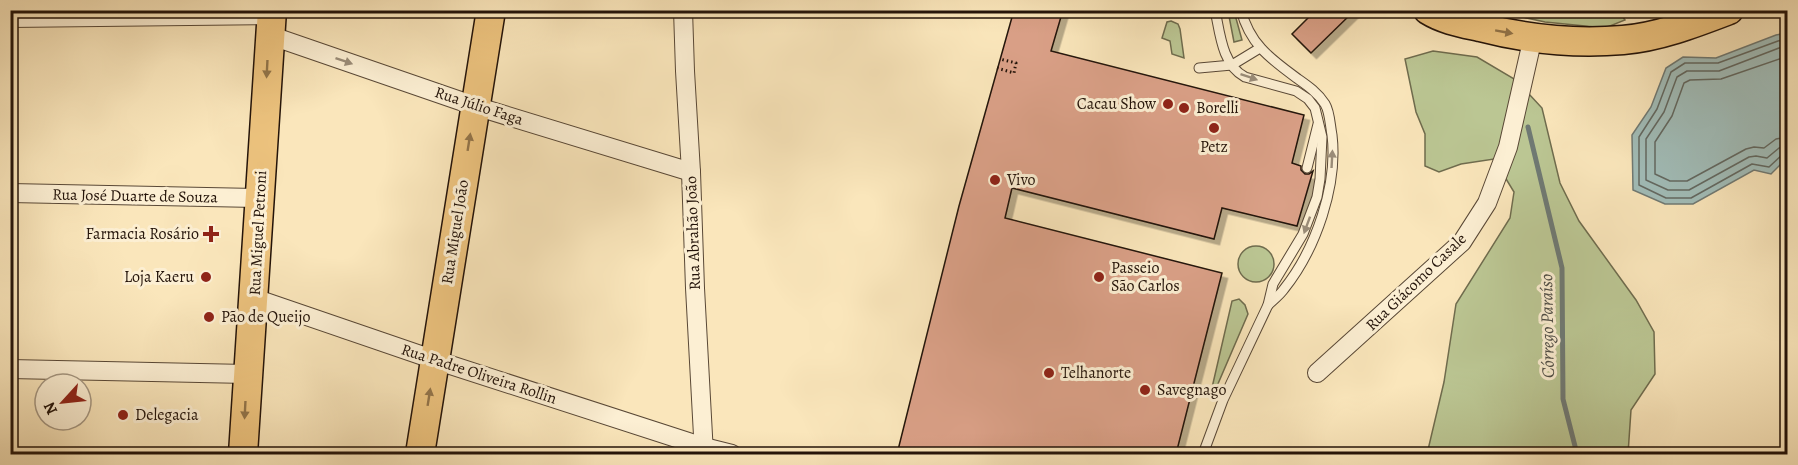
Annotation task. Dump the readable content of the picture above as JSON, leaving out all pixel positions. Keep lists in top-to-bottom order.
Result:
{
  "streets": {
    "main road": ["Rua Miguel João", "Rua Miguel Petroni"],
    "street": [
      "Rua Júlio Faga",
      "Rua José Duarte de Souza",
      "Rua Abrahão João",
      "Rua Giácomo Casale",
      "Rua Padre Oliveira Rollin"
    ]
  },
  "crossings": [
    ["Rua Júlio Faga", "Rua Miguel João"],
    ["Rua Júlio Faga", "Rua Miguel Petroni"],
    ["Rua Júlio Faga", "Rua Abrahão João"],
    ["Rua José Duarte de Souza", "Rua Miguel Petroni"],
    ["Rua Miguel João", "Rua Padre Oliveira Rollin"],
    ["Rua Miguel Petroni", "Rua Padre Oliveira Rollin"],
    ["Rua Abrahão João", "Rua Padre Oliveira Rollin"]
  ],
  "one_way": ["Rua Miguel João", "Rua Miguel Petroni"],
  "water": ["Córrego Paraíso"],
  "places": {
    "other": [
      "Cacau Show",
      "Borelli",
      "Petz",
      "Vivo",
      "Loja Kaeru",
      "Passeio São Carlos",
      "Pão de Queijo",
      "Telhanorte",
      "Savegnago",
      "Delegacia"
    ],
    "health": ["Farmacia Rosário"]
  },
  "north": "bottom left"
}
